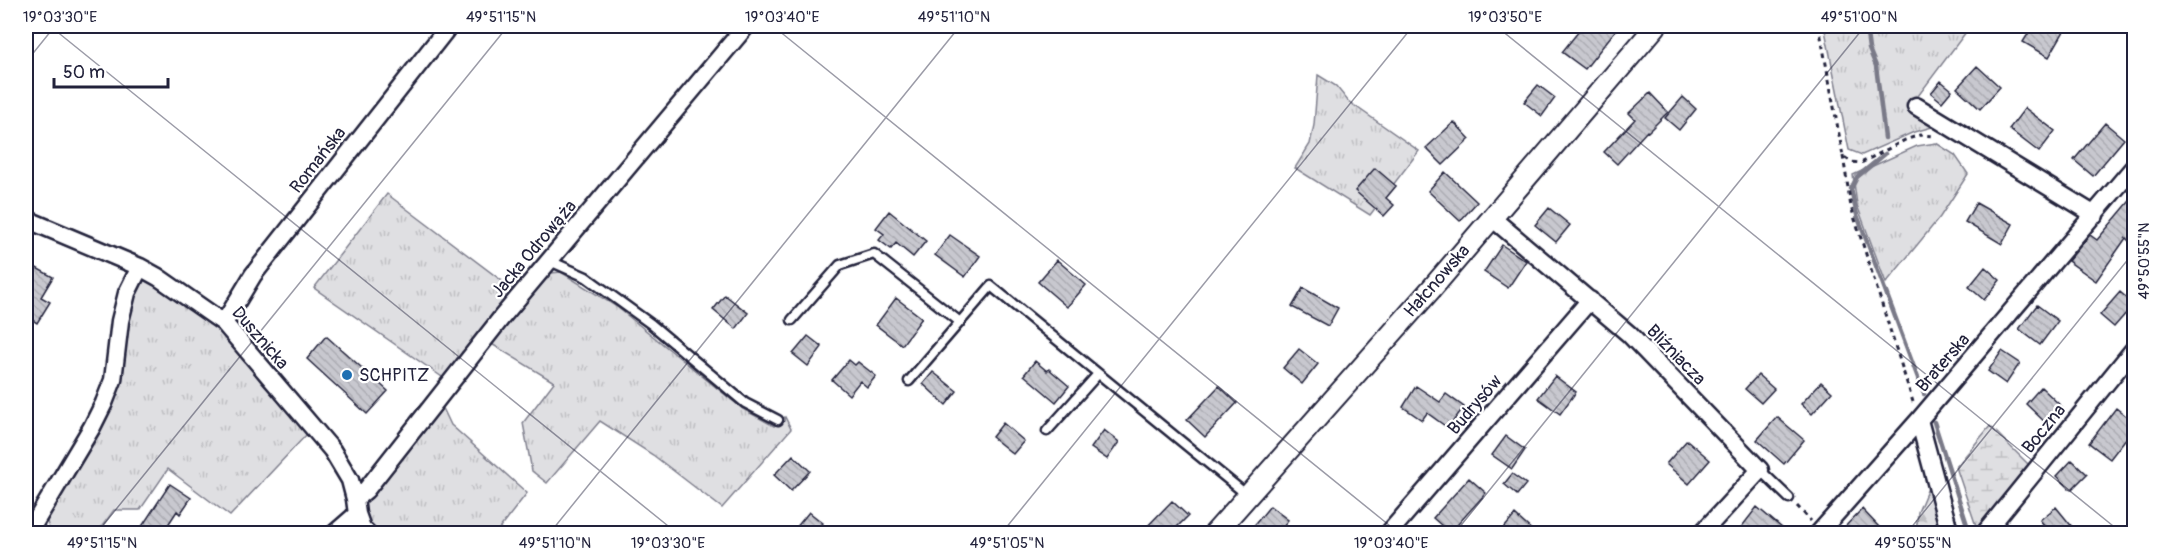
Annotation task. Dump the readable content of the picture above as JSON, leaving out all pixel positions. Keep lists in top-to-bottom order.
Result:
{
  "streets": {
    "street": [
      "Romańska",
      "Jacka Odrowąża",
      "Hałcnowska",
      "Dusznicka",
      "Bliźniacza",
      "Braterska",
      "Budrysów",
      "Boczna"
    ]
  },
  "crossings": [
    ["Romańska", "Dusznicka"],
    ["Jacka Odrowąża", "Dusznicka"],
    ["Hałcnowska", "Bliźniacza"],
    ["Bliźniacza", "Budrysów"]
  ],
  "places": ["SCHPITZ"],
  "scale_bar": "50 m",
  "coordinates": [
    "19°03'30\"E",
    "49°51'15\"N",
    "19°03'40\"E",
    "49°51'10\"N",
    "19°03'50\"E",
    "49°51'00\"N",
    "49°50'55\"N",
    "49°51'05\"N"
  ]
}
